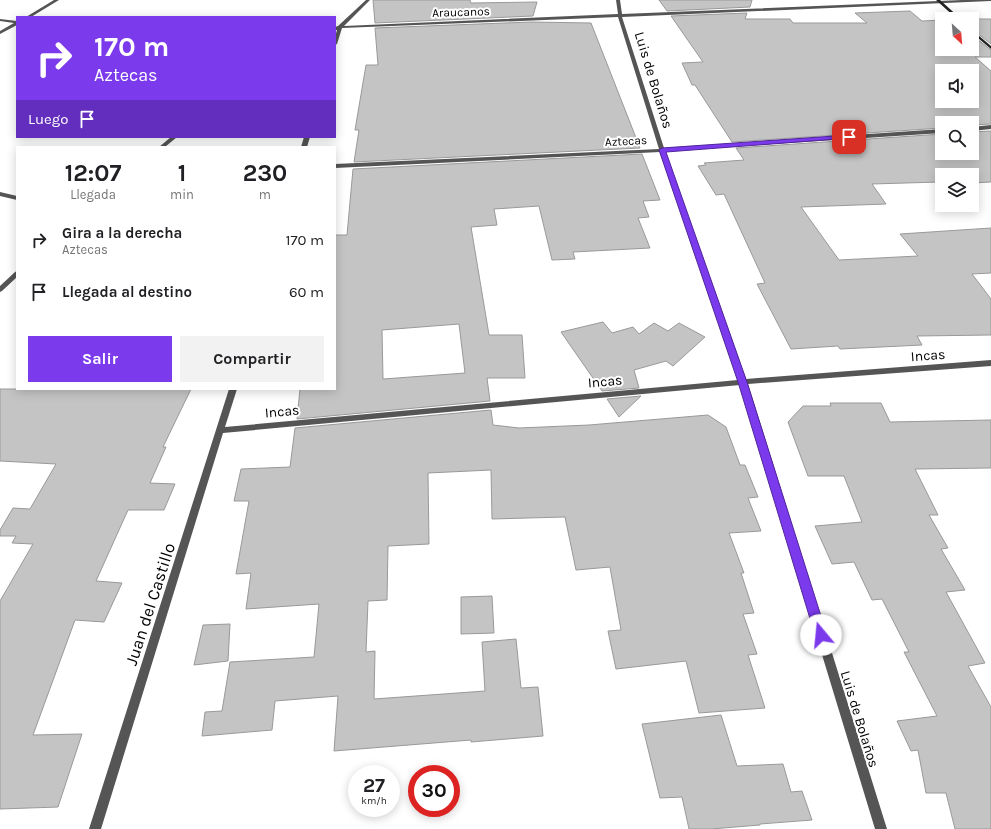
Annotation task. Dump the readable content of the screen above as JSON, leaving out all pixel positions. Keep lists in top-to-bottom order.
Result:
{
  "streets": {
    "street": [
      "Araucanos",
      "Luis de Bolaños",
      "Aztecas",
      "Incas",
      "Juan del Castillo"
    ]
  },
  "crossings": [
    ["Araucanos", "Luis de Bolaños"],
    ["Luis de Bolaños", "Aztecas"],
    ["Luis de Bolaños", "Incas"],
    ["Incas", "Juan del Castillo"]
  ],
  "north": "bottom right",
  "page": {
    "turn": ["170 m", "Aztecas"],
    "then": "Luego",
    "eta": [
      "12:07",
      "Llegada",
      "1",
      "min",
      "230",
      "m"
    ],
    "list": [
      {
        "name": "Gira a la derecha",
        "note": "Aztecas",
        "value": "170 m"
      },
      {
        "name": "Llegada al destino",
        "value": "60 m"
      }
    ],
    "buttons": ["Salir", "Compartir"],
    "speed": "27 km/h",
    "limit": "30"
  }
}
